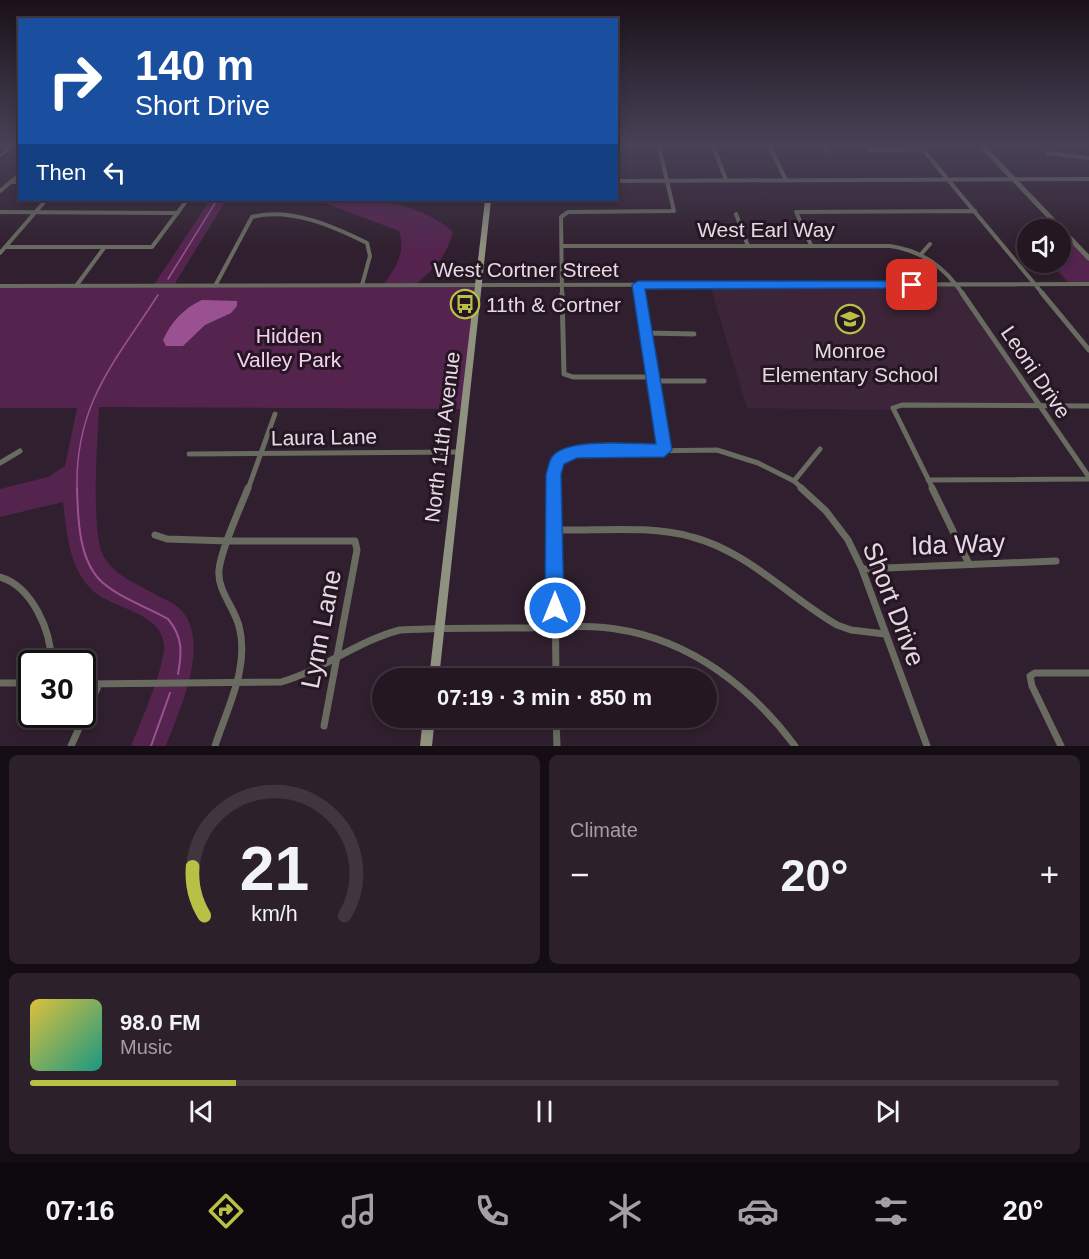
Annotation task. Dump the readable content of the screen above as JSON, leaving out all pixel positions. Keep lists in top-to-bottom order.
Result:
{
  "streets": {
    "main road": ["North 11th Avenue"],
    "street": [
      "West Earl Way",
      "West Cortner Street",
      "Leoni Drive",
      "Laura Lane",
      "Ida Way",
      "Short Drive",
      "Lynn Lane"
    ]
  },
  "crossings": [
    ["West Earl Way", "West Cortner Street"],
    ["West Earl Way", "Leoni Drive"],
    ["West Cortner Street", "Leoni Drive"],
    ["West Cortner Street", "North 11th Avenue"],
    ["Laura Lane", "North 11th Avenue"],
    ["Ida Way", "Short Drive"]
  ],
  "parks": ["Hidden Valley Park"],
  "places": {
    "bus stop": ["11th & Cortner"],
    "school or university": ["Monroe Elementary School"]
  },
  "page": {
    "turn": ["140 m", "Short Drive"],
    "then": "Then",
    "limit": "30",
    "trip": "07:19 · 3 min · 850 m",
    "tile": "Climate",
    "heat": ["−", "20°", "+"],
    "song": ["98.0 FM", "Music"],
    "tabs": ["07:16", "20°"],
    "gauge": ["21", "km/h"]
  }
}
